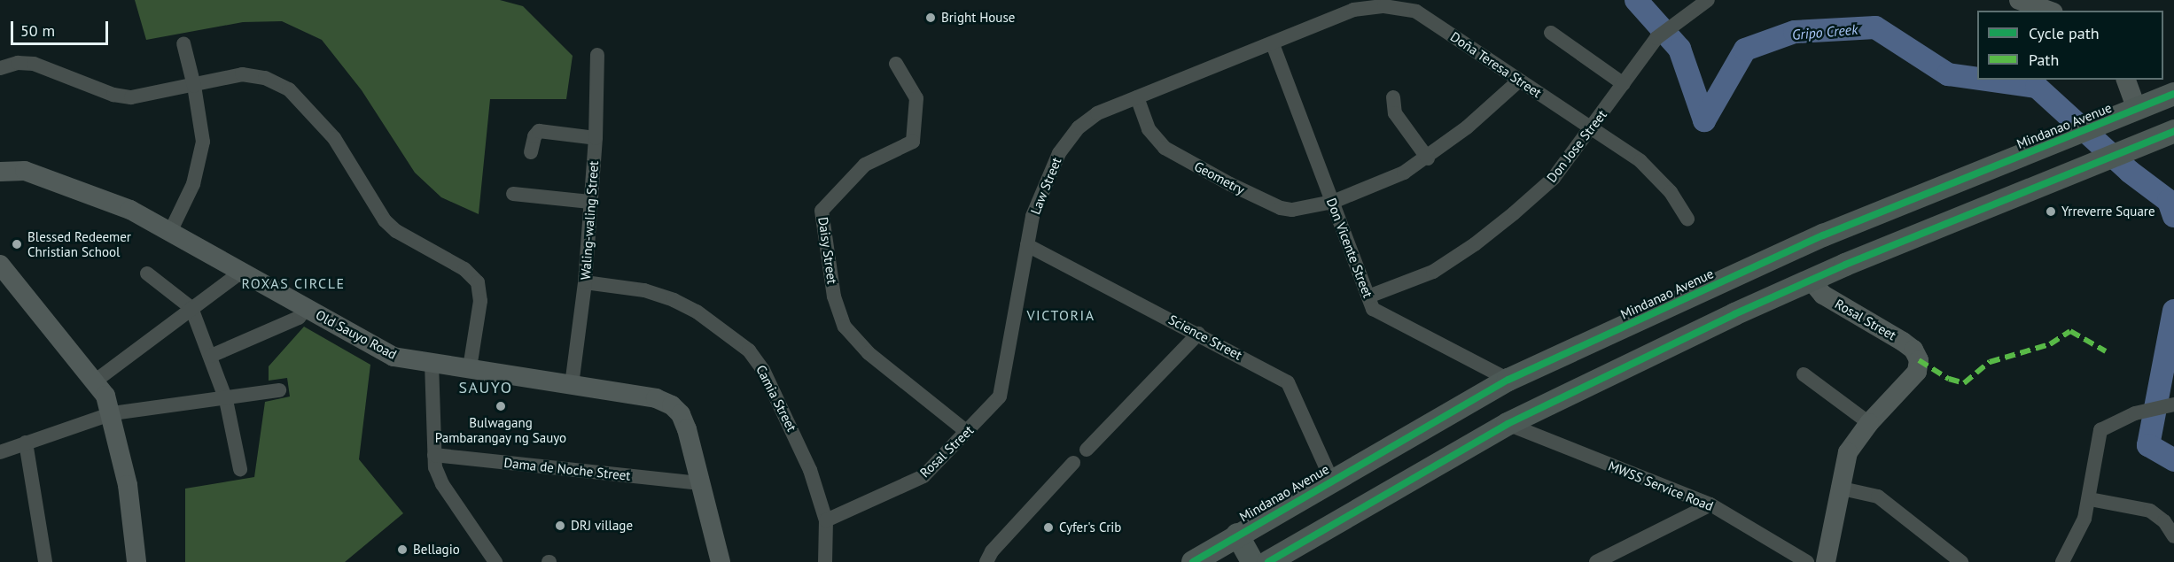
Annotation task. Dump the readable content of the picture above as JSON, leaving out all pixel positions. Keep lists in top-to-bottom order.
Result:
{
  "streets": {
    "main road": ["Mindanao Avenue", "Rosal Street", "Old Sauyo Road"],
    "street": [
      "Doña Teresa Street",
      "Don Jose Street",
      "Geometry",
      "Law Street",
      "Waling-waling Street",
      "Don Vicente Street",
      "Daisy Street",
      "Science Street",
      "Camia Street",
      "Dama de Noche Street",
      "MWSS Service Road"
    ]
  },
  "crossings": [
    ["Doña Teresa Street", "Don Jose Street"],
    ["Doña Teresa Street", "Geometry"],
    ["Doña Teresa Street", "Law Street"],
    ["Doña Teresa Street", "Don Vicente Street"],
    ["Mindanao Avenue", "Don Vicente Street"],
    ["Mindanao Avenue", "Science Street"],
    ["Don Jose Street", "Don Vicente Street"],
    ["Geometry", "Law Street"],
    ["Geometry", "Don Vicente Street"],
    ["Law Street", "Don Vicente Street"],
    ["Law Street", "Rosal Street"],
    ["Law Street", "Science Street"],
    ["Waling-waling Street", "Old Sauyo Road"],
    ["Waling-waling Street", "Camia Street"],
    ["Daisy Street", "Rosal Street"],
    ["Rosal Street", "Camia Street"],
    ["Old Sauyo Road", "Dama de Noche Street"]
  ],
  "districts": ["ROXAS CIRCLE", "VICTORIA", "SAUYO"],
  "water": ["Gripo Creek"],
  "places": [
    "Bright House",
    "Yrreverre Square",
    "Blessed Redeemer Christian School",
    "Bulwagang Pambarangay ng Sauyo",
    "DRJ village",
    "Cyfer's Crib",
    "Bellagio"
  ],
  "legend": ["Cycle path", "Path"],
  "scale_bar": "50 m"
}
